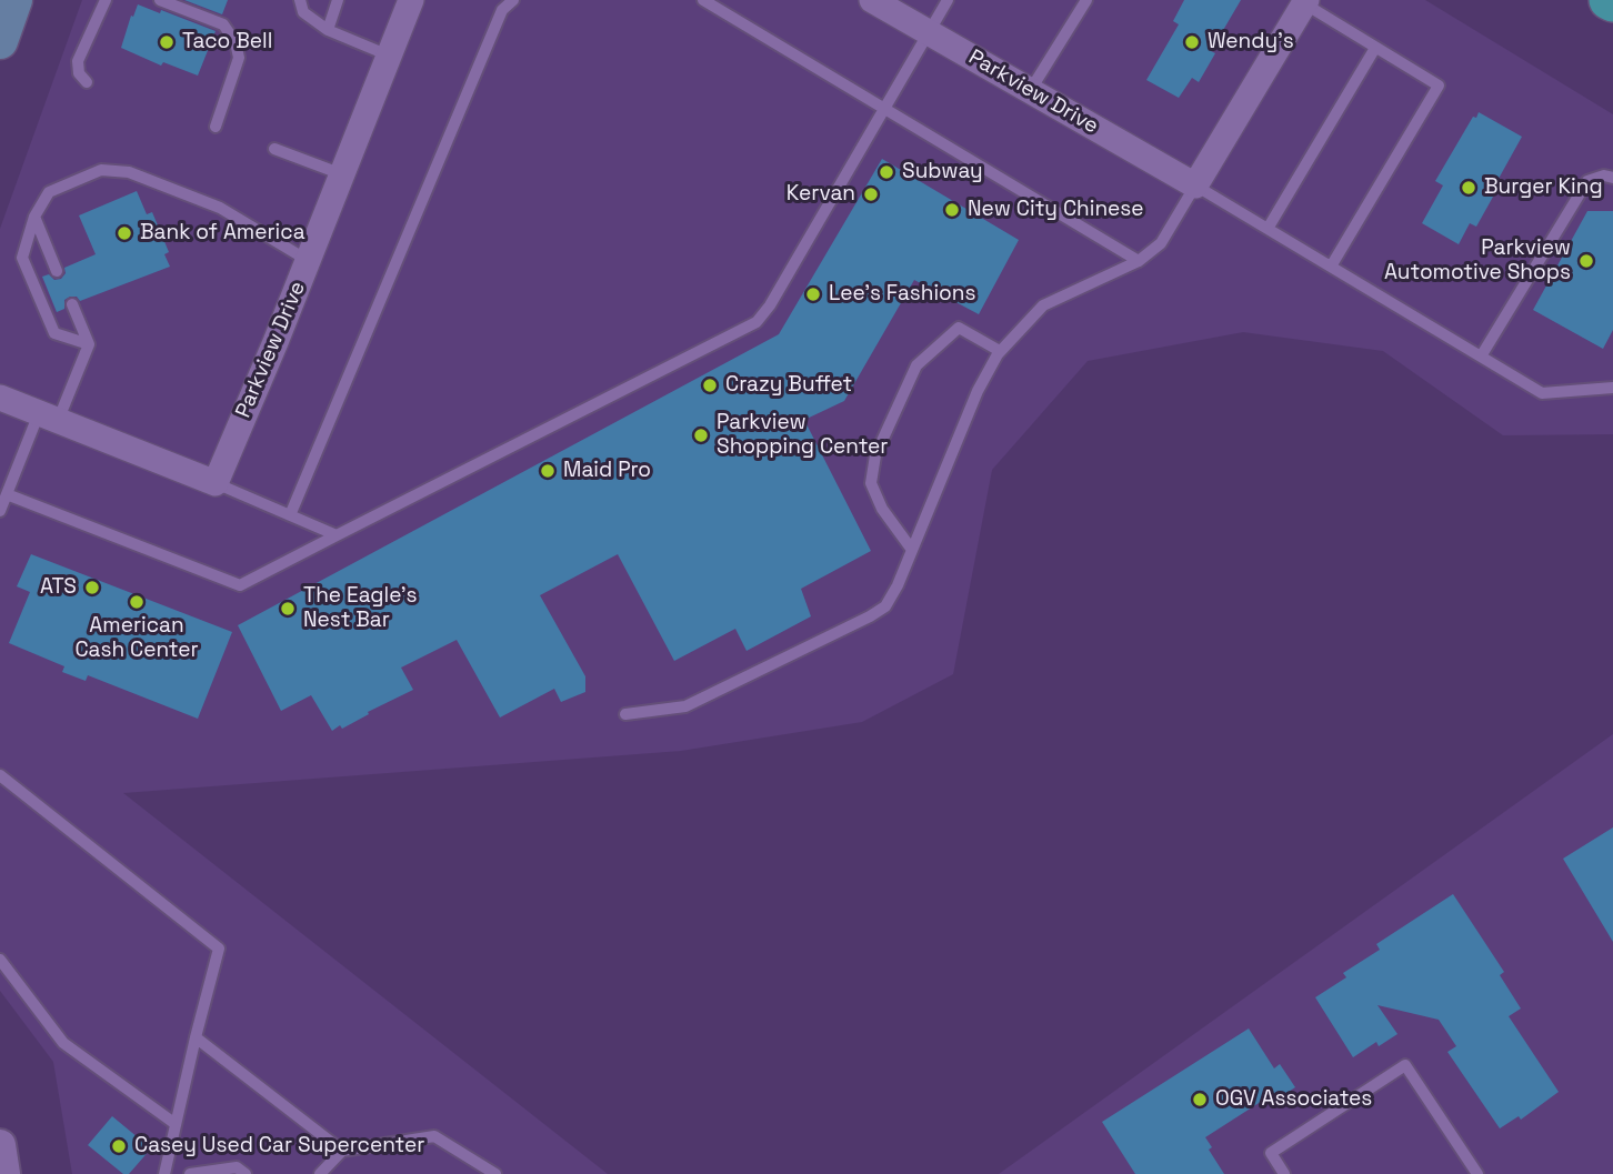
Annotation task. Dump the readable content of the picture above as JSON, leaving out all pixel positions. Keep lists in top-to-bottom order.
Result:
{
  "streets": {
    "street": ["Parkview Drive"]
  },
  "places": [
    "Taco Bell",
    "Wendy's",
    "Subway",
    "Burger King",
    "Kervan",
    "New City Chinese",
    "Bank of America",
    "Parkview Automotive Shops",
    "Lee’s Fashions",
    "Crazy Buffet",
    "Parkview Shopping Center",
    "Maid Pro",
    "ATS",
    "American Cash Center",
    "The Eagle's Nest Bar",
    "OGV Associates",
    "Casey Used Car Supercenter"
  ]
}
